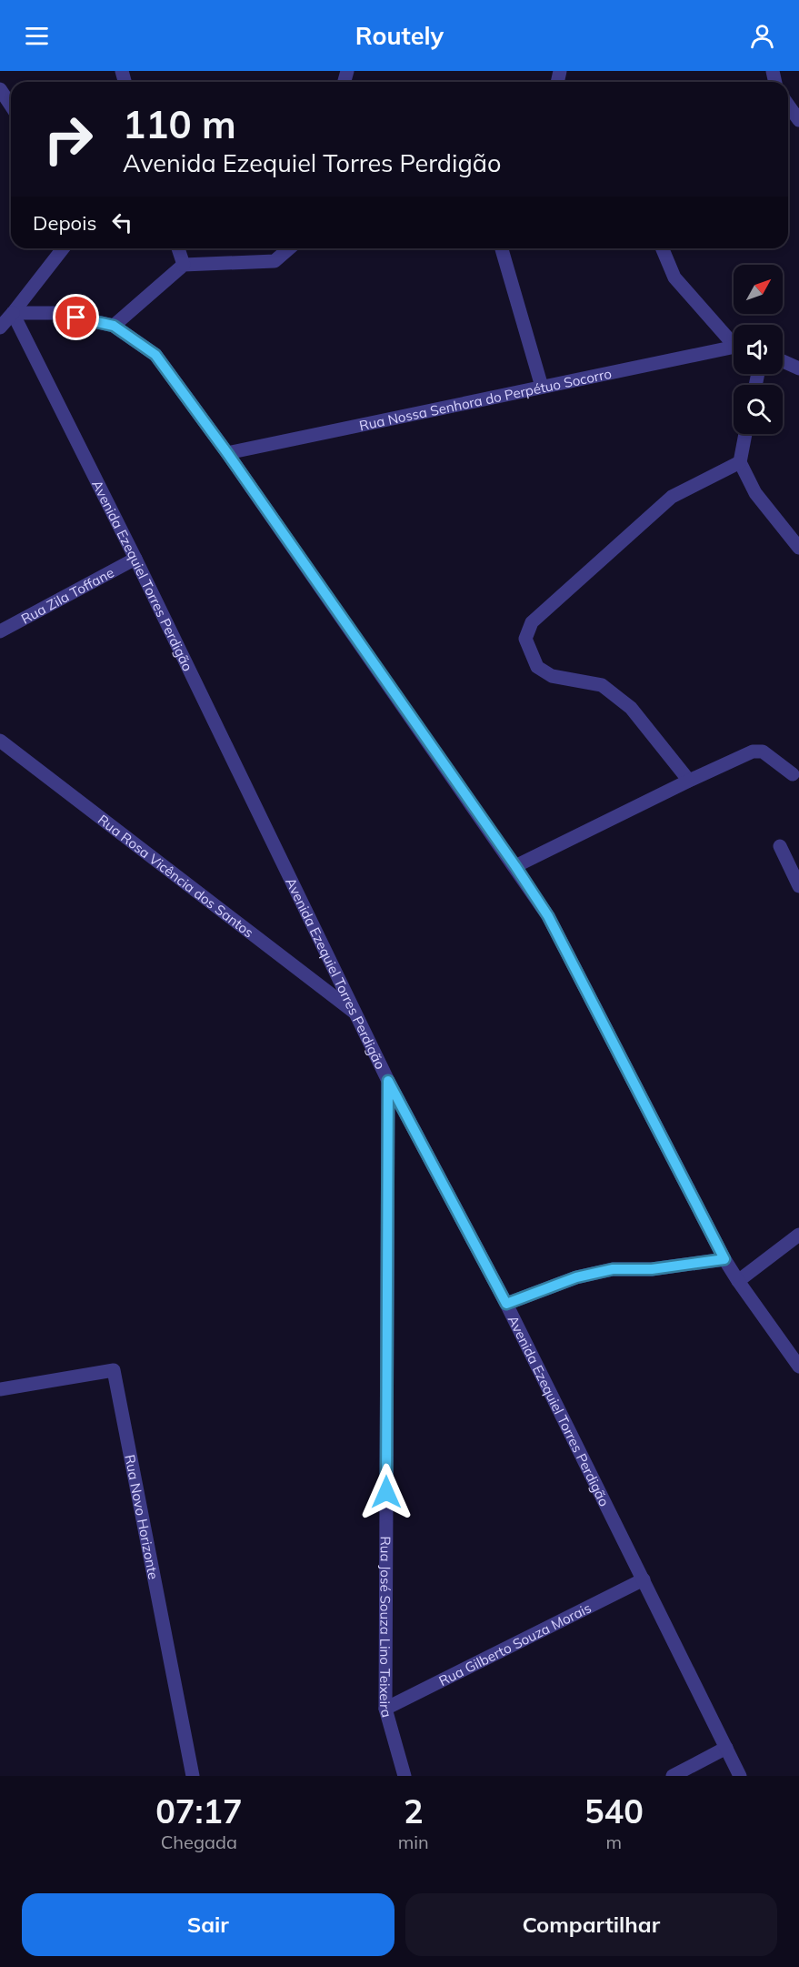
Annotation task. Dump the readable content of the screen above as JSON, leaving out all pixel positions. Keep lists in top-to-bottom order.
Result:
{
  "streets": {
    "street": [
      "Rua Nossa Senhora do Perpétuo Socorro",
      "Avenida Ezequiel Torres Perdigão",
      "Rua Zila Toffane",
      "Rua Rosa Vicência dos Santos",
      "Rua Novo Horizonte",
      "Rua José Souza Lino Teixeira",
      "Rua Gilberto Souza Morais"
    ]
  },
  "crossings": [
    ["Avenida Ezequiel Torres Perdigão", "Rua Zila Toffane"],
    ["Avenida Ezequiel Torres Perdigão", "Rua Rosa Vicência dos Santos"],
    ["Avenida Ezequiel Torres Perdigão", "Rua José Souza Lino Teixeira"],
    ["Avenida Ezequiel Torres Perdigão", "Rua Gilberto Souza Morais"],
    ["Rua José Souza Lino Teixeira", "Rua Gilberto Souza Morais"]
  ],
  "north": "top right",
  "page": {
    "header": "Routely",
    "turn": ["110 m", "Avenida Ezequiel Torres Perdigão"],
    "then": "Depois",
    "eta": [
      "07:17",
      "Chegada",
      "2",
      "min",
      "540",
      "m"
    ],
    "buttons": ["Sair", "Compartilhar"]
  }
}
